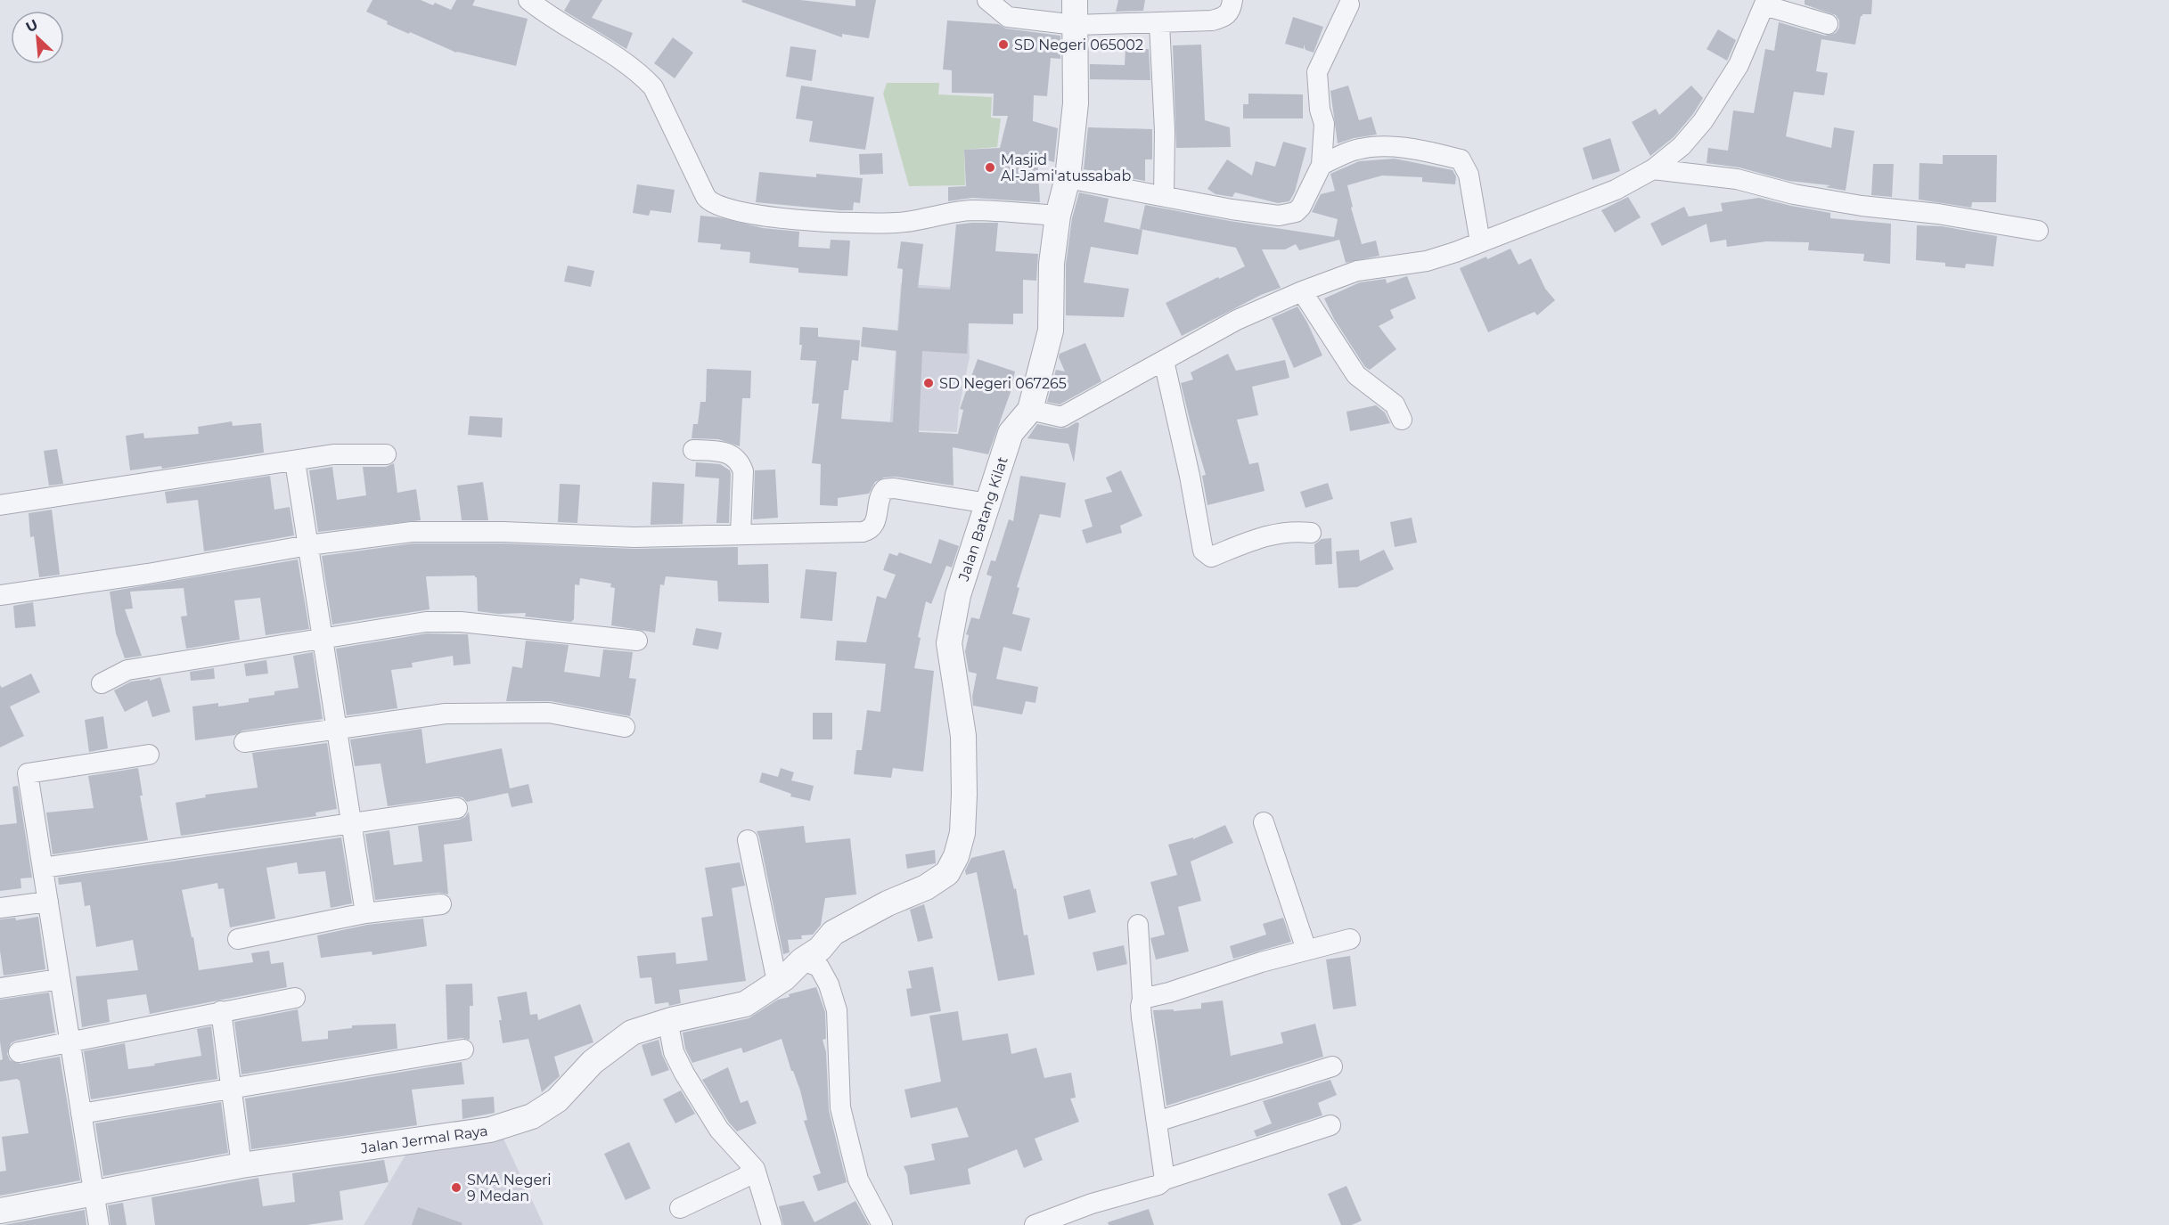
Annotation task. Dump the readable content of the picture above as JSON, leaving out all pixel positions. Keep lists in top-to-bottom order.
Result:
{
  "streets": {
    "street": ["Jalan Batang Kilat", "Jalan Jermal Raya"]
  },
  "crossings": [
    ["Jalan Batang Kilat", "Jalan Jermal Raya"]
  ],
  "places": [
    "SD Negeri 065002",
    "Masjid Al-Jami'atussabab",
    "SD Negeri 067265",
    "SMA Negeri 9 Medan"
  ],
  "north": "top left"
}
